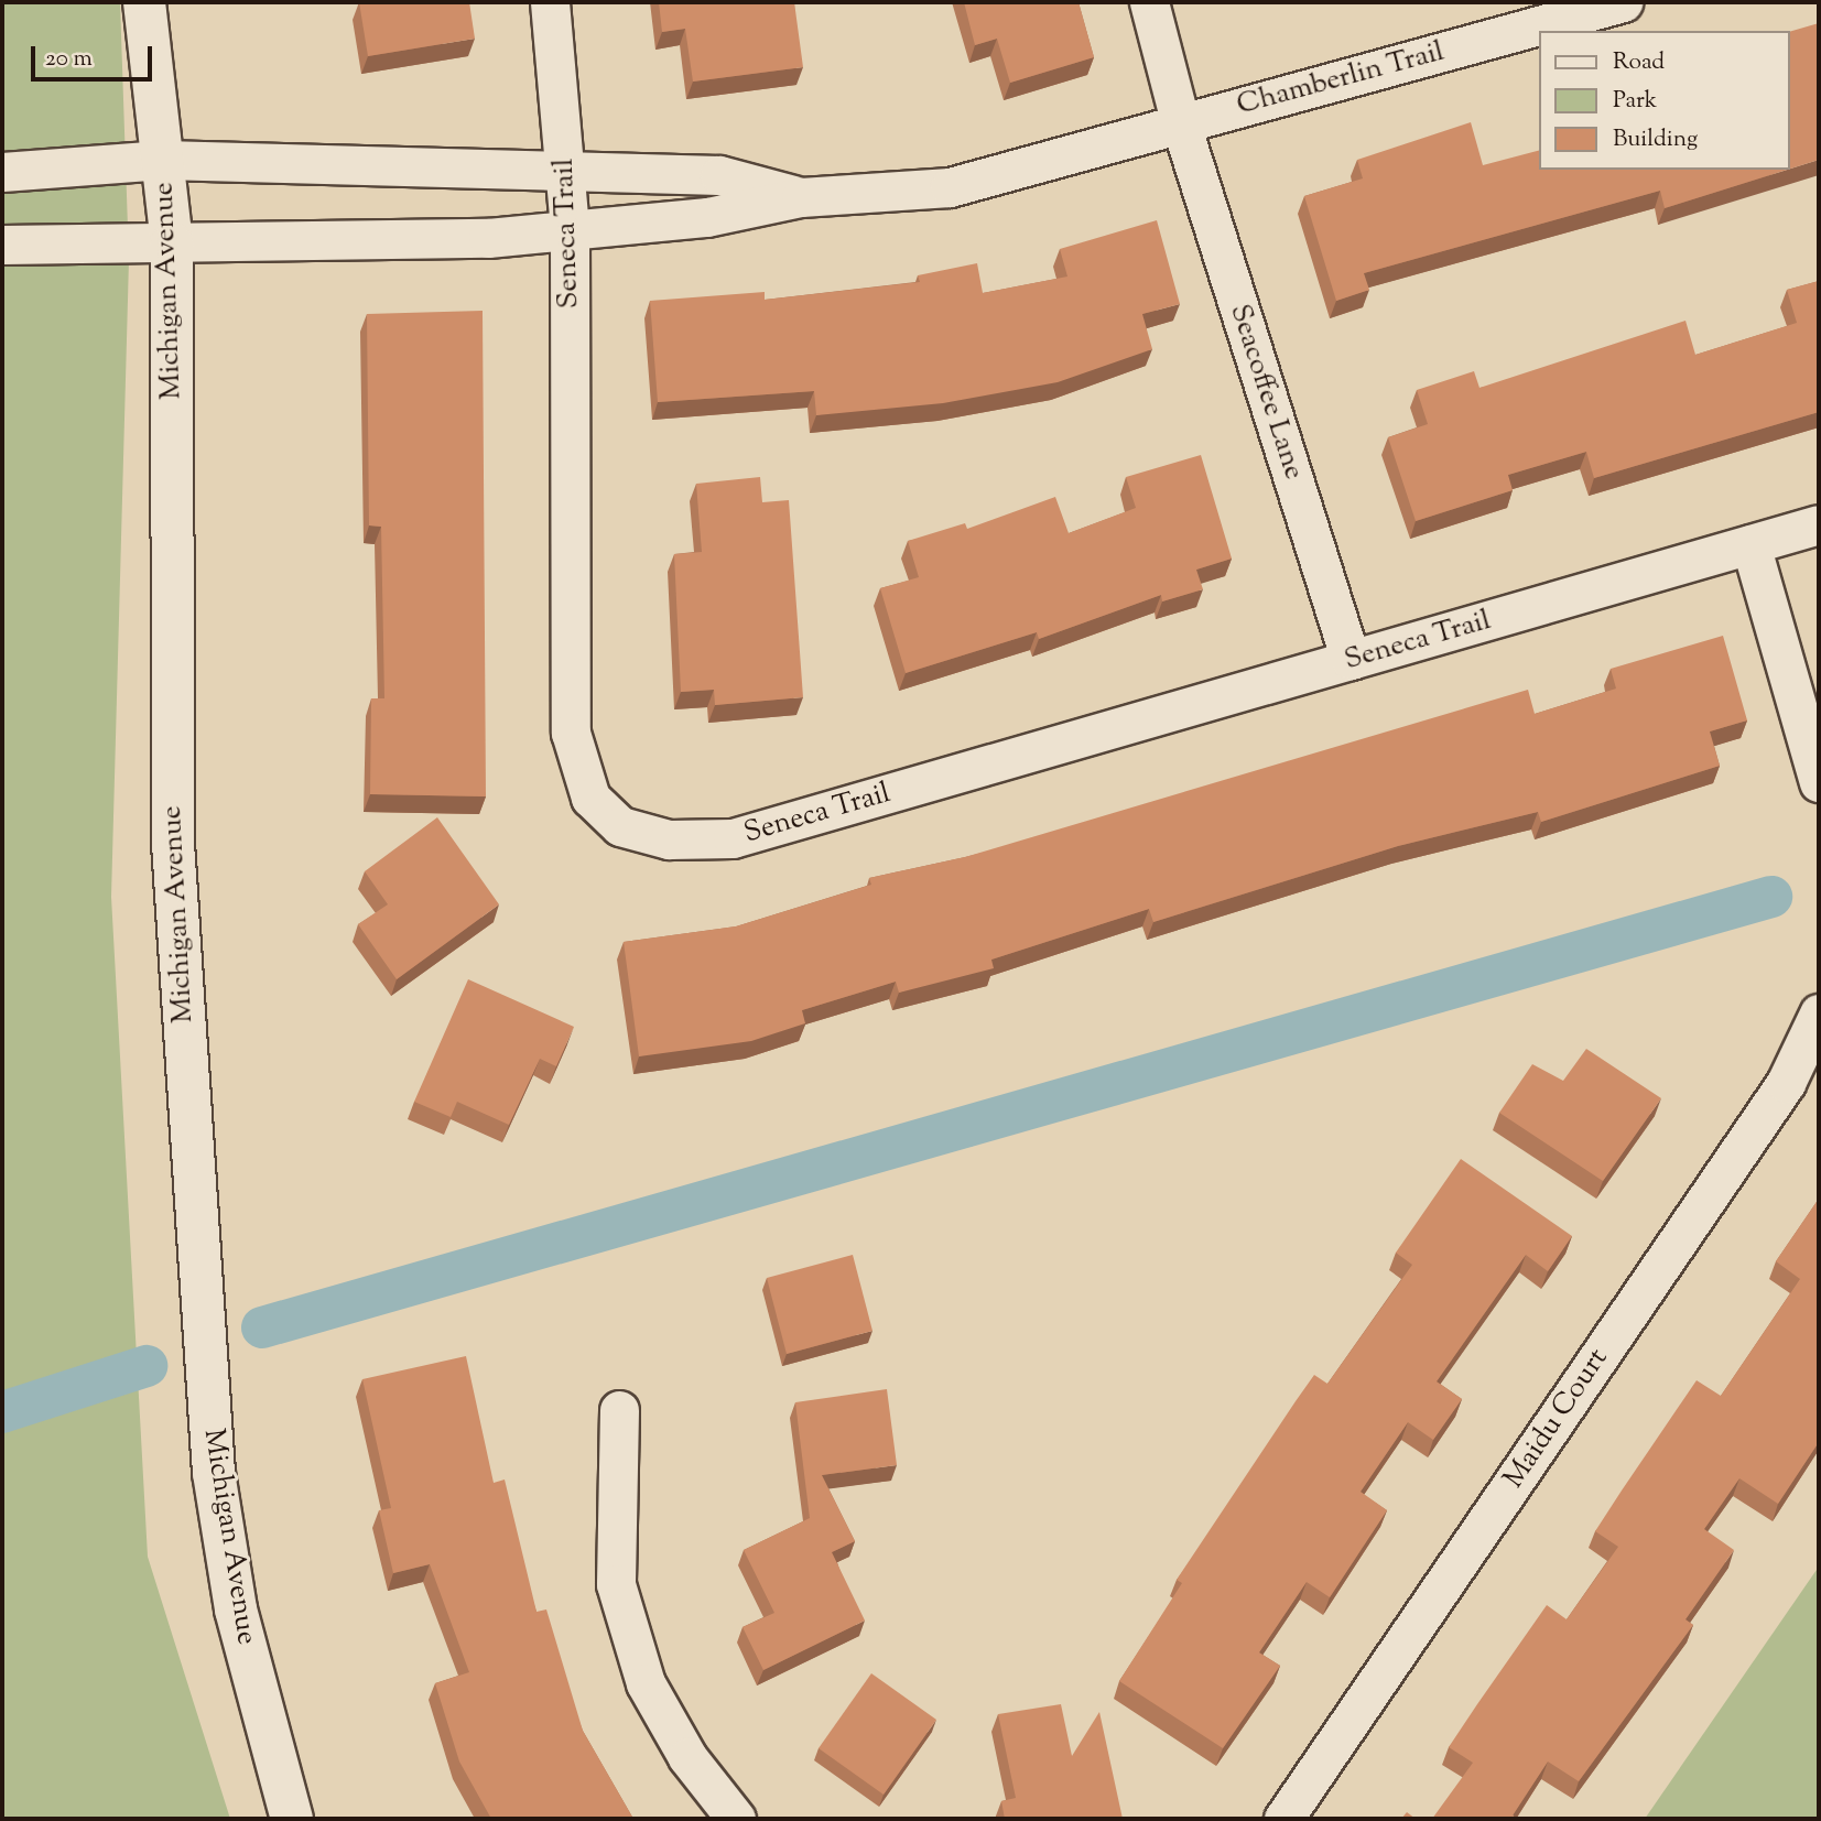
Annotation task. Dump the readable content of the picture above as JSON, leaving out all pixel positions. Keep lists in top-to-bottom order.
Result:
{
  "streets": {
    "street": [
      "Chamberlin Trail",
      "Seneca Trail",
      "Michigan Avenue",
      "Seacoffee Lane",
      "Maidu Court"
    ]
  },
  "crossings": [
    ["Chamberlin Trail", "Seacoffee Lane"],
    ["Seneca Trail", "Seacoffee Lane"]
  ],
  "legend": ["Road", "Park", "Building"],
  "scale_bar": "20 m"
}
